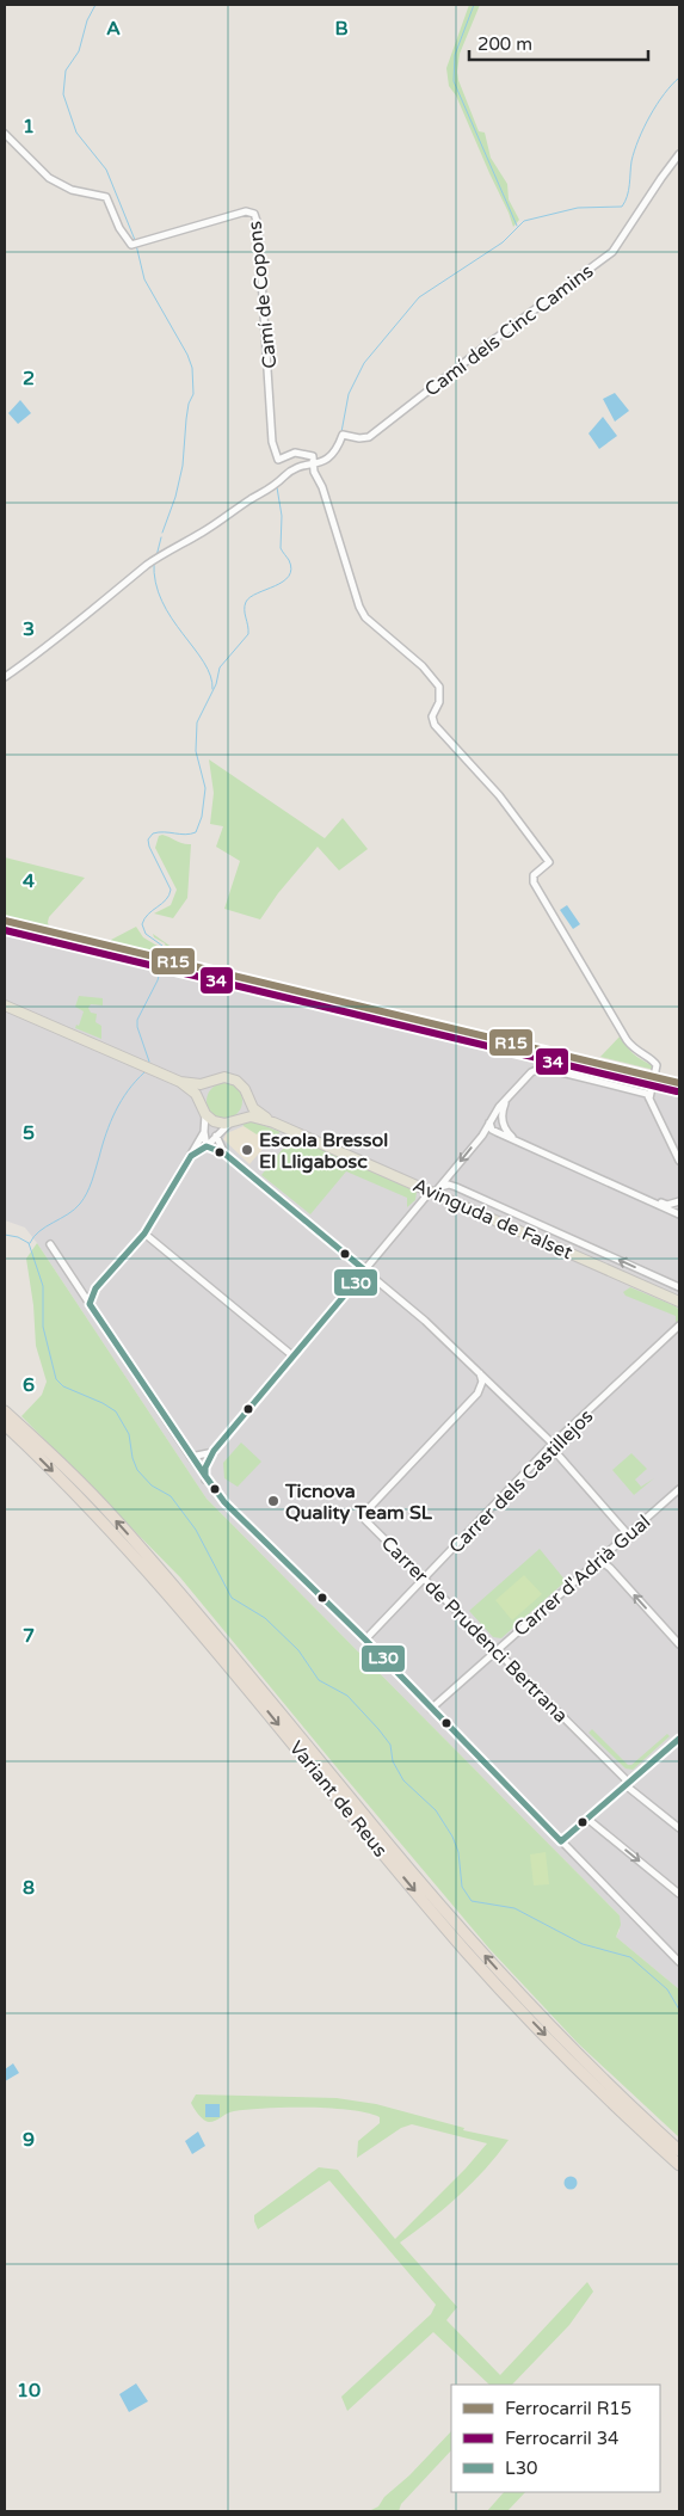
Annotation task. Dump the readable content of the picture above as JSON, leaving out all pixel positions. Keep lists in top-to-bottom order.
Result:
{
  "streets": {
    "highway": ["Variant de Reus"],
    "main road": ["Avinguda de Falset"],
    "street": [
      "Camí de Copons",
      "Camí dels Cinc Camins",
      "Carrer dels Castillejos",
      "Carrer d'Adrià Gual",
      "Carrer de Prudenci Bertrana"
    ]
  },
  "crossings": [
    ["Camí de Copons", "Camí dels Cinc Camins"],
    ["Carrer dels Castillejos", "Carrer de Prudenci Bertrana"],
    ["Carrer d'Adrià Gual", "Carrer de Prudenci Bertrana"]
  ],
  "places": ["Escola Bressol El Lligabosc", "Ticnova Quality Team SL"],
  "lines": ["rail line R15", "rail line 34", "transit line L30"],
  "legend": ["Ferrocarril R15", "Ferrocarril 34", "L30"],
  "scale_bar": "200 m",
  "grid": {
    "columns": ["A", "B"],
    "rows": [
      "1",
      "2",
      "3",
      "4",
      "5",
      "6",
      "7",
      "8",
      "9",
      "10"
    ]
  }
}
